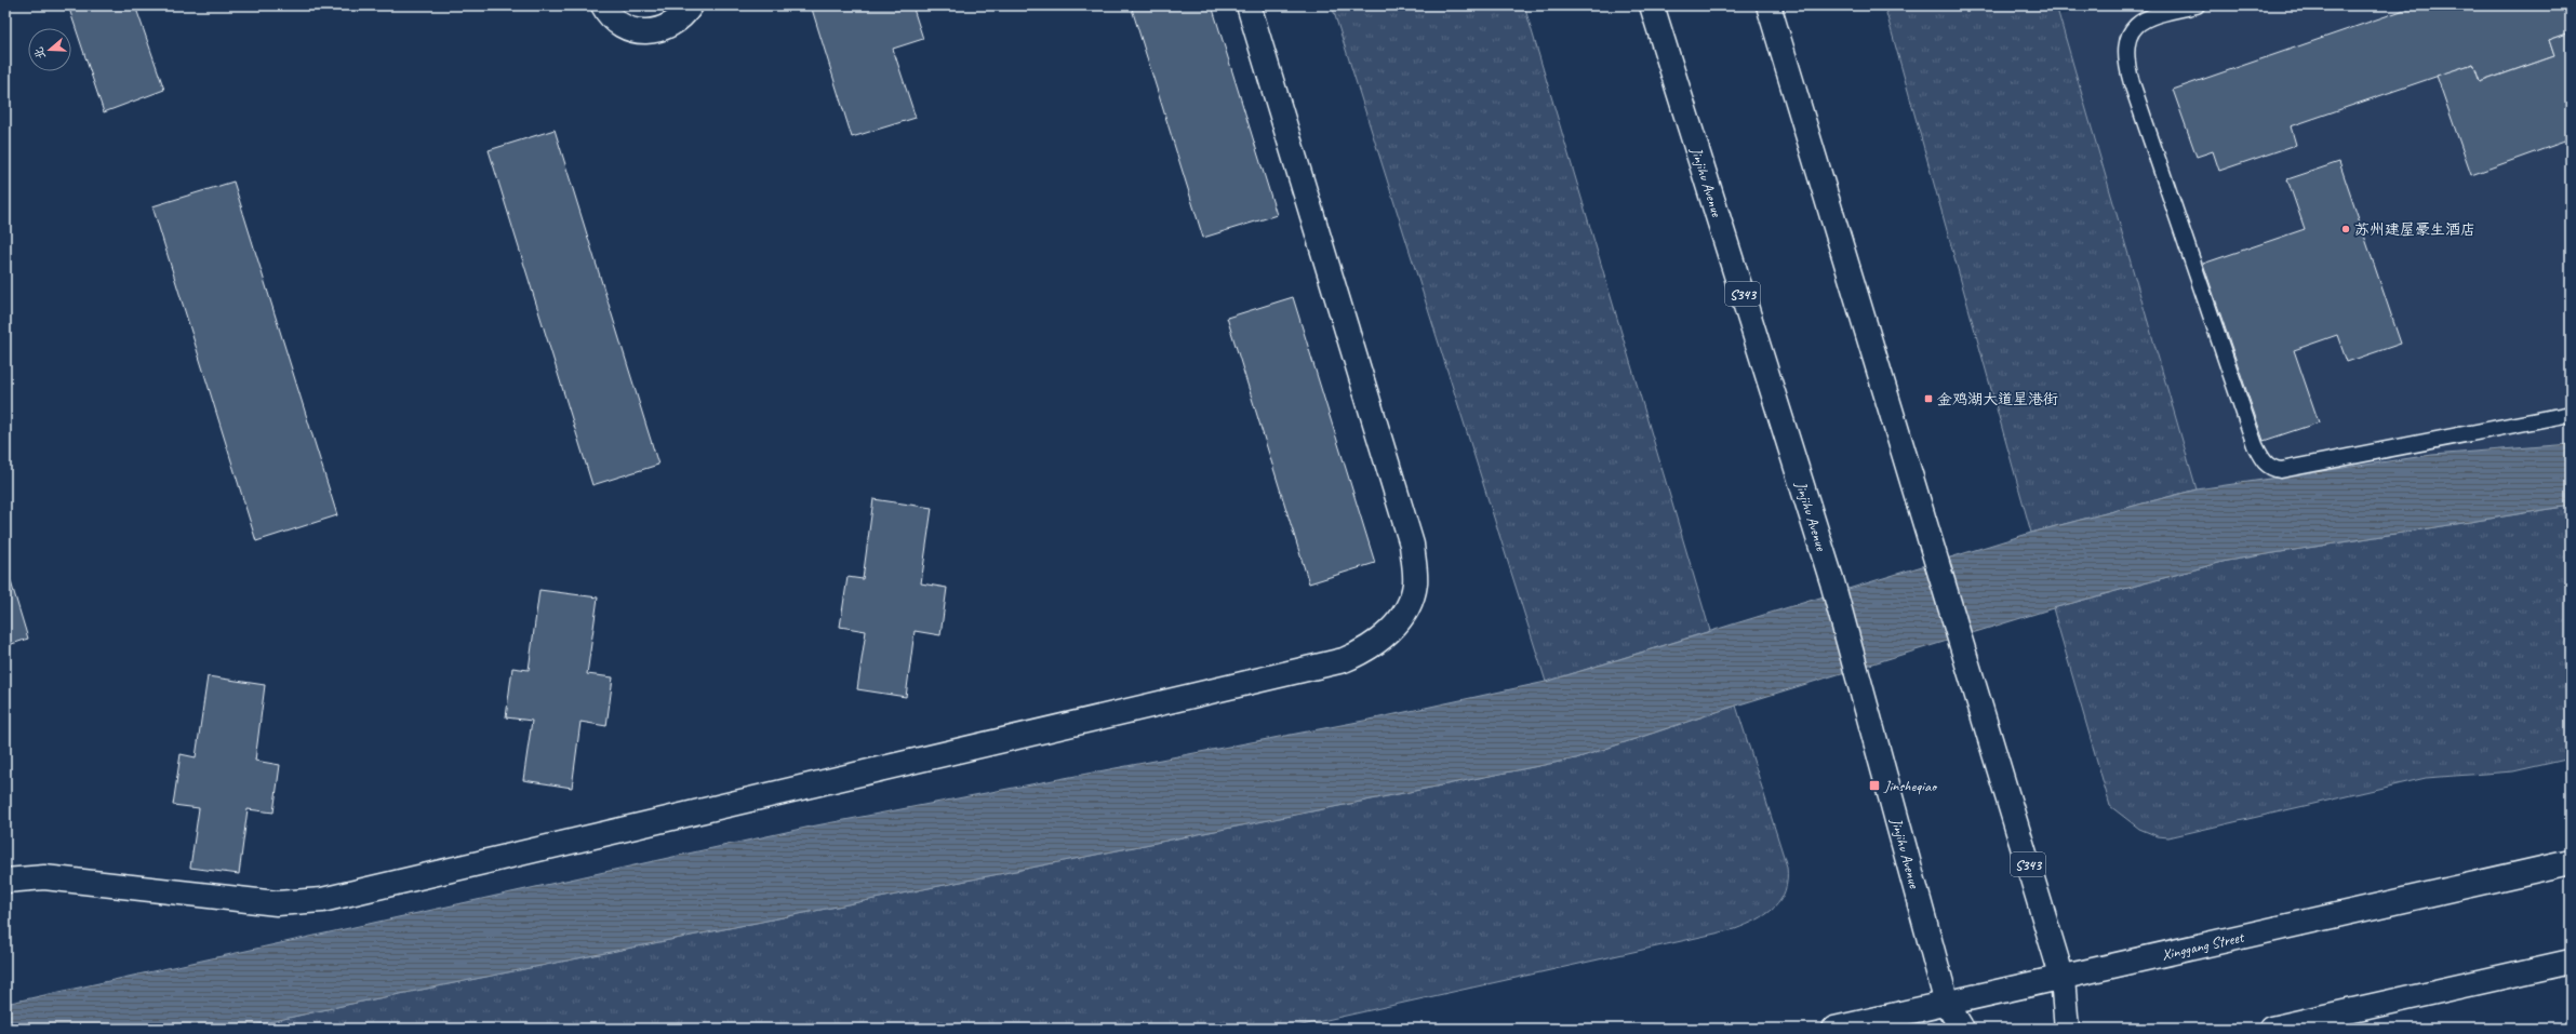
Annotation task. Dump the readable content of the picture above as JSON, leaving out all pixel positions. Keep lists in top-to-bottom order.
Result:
{
  "streets": {
    "main road": ["Jinjihu Avenue", "S343", "Xinggang Street"]
  },
  "crossings": [
    ["Jinjihu Avenue", "Xinggang Street"],
    ["S343", "Xinggang Street"]
  ],
  "places": {
    "other": ["苏州建屋豪生酒店"],
    "transit": ["金鸡湖大道星港街", "Jinsheqiao"]
  },
  "north": "left"
}
